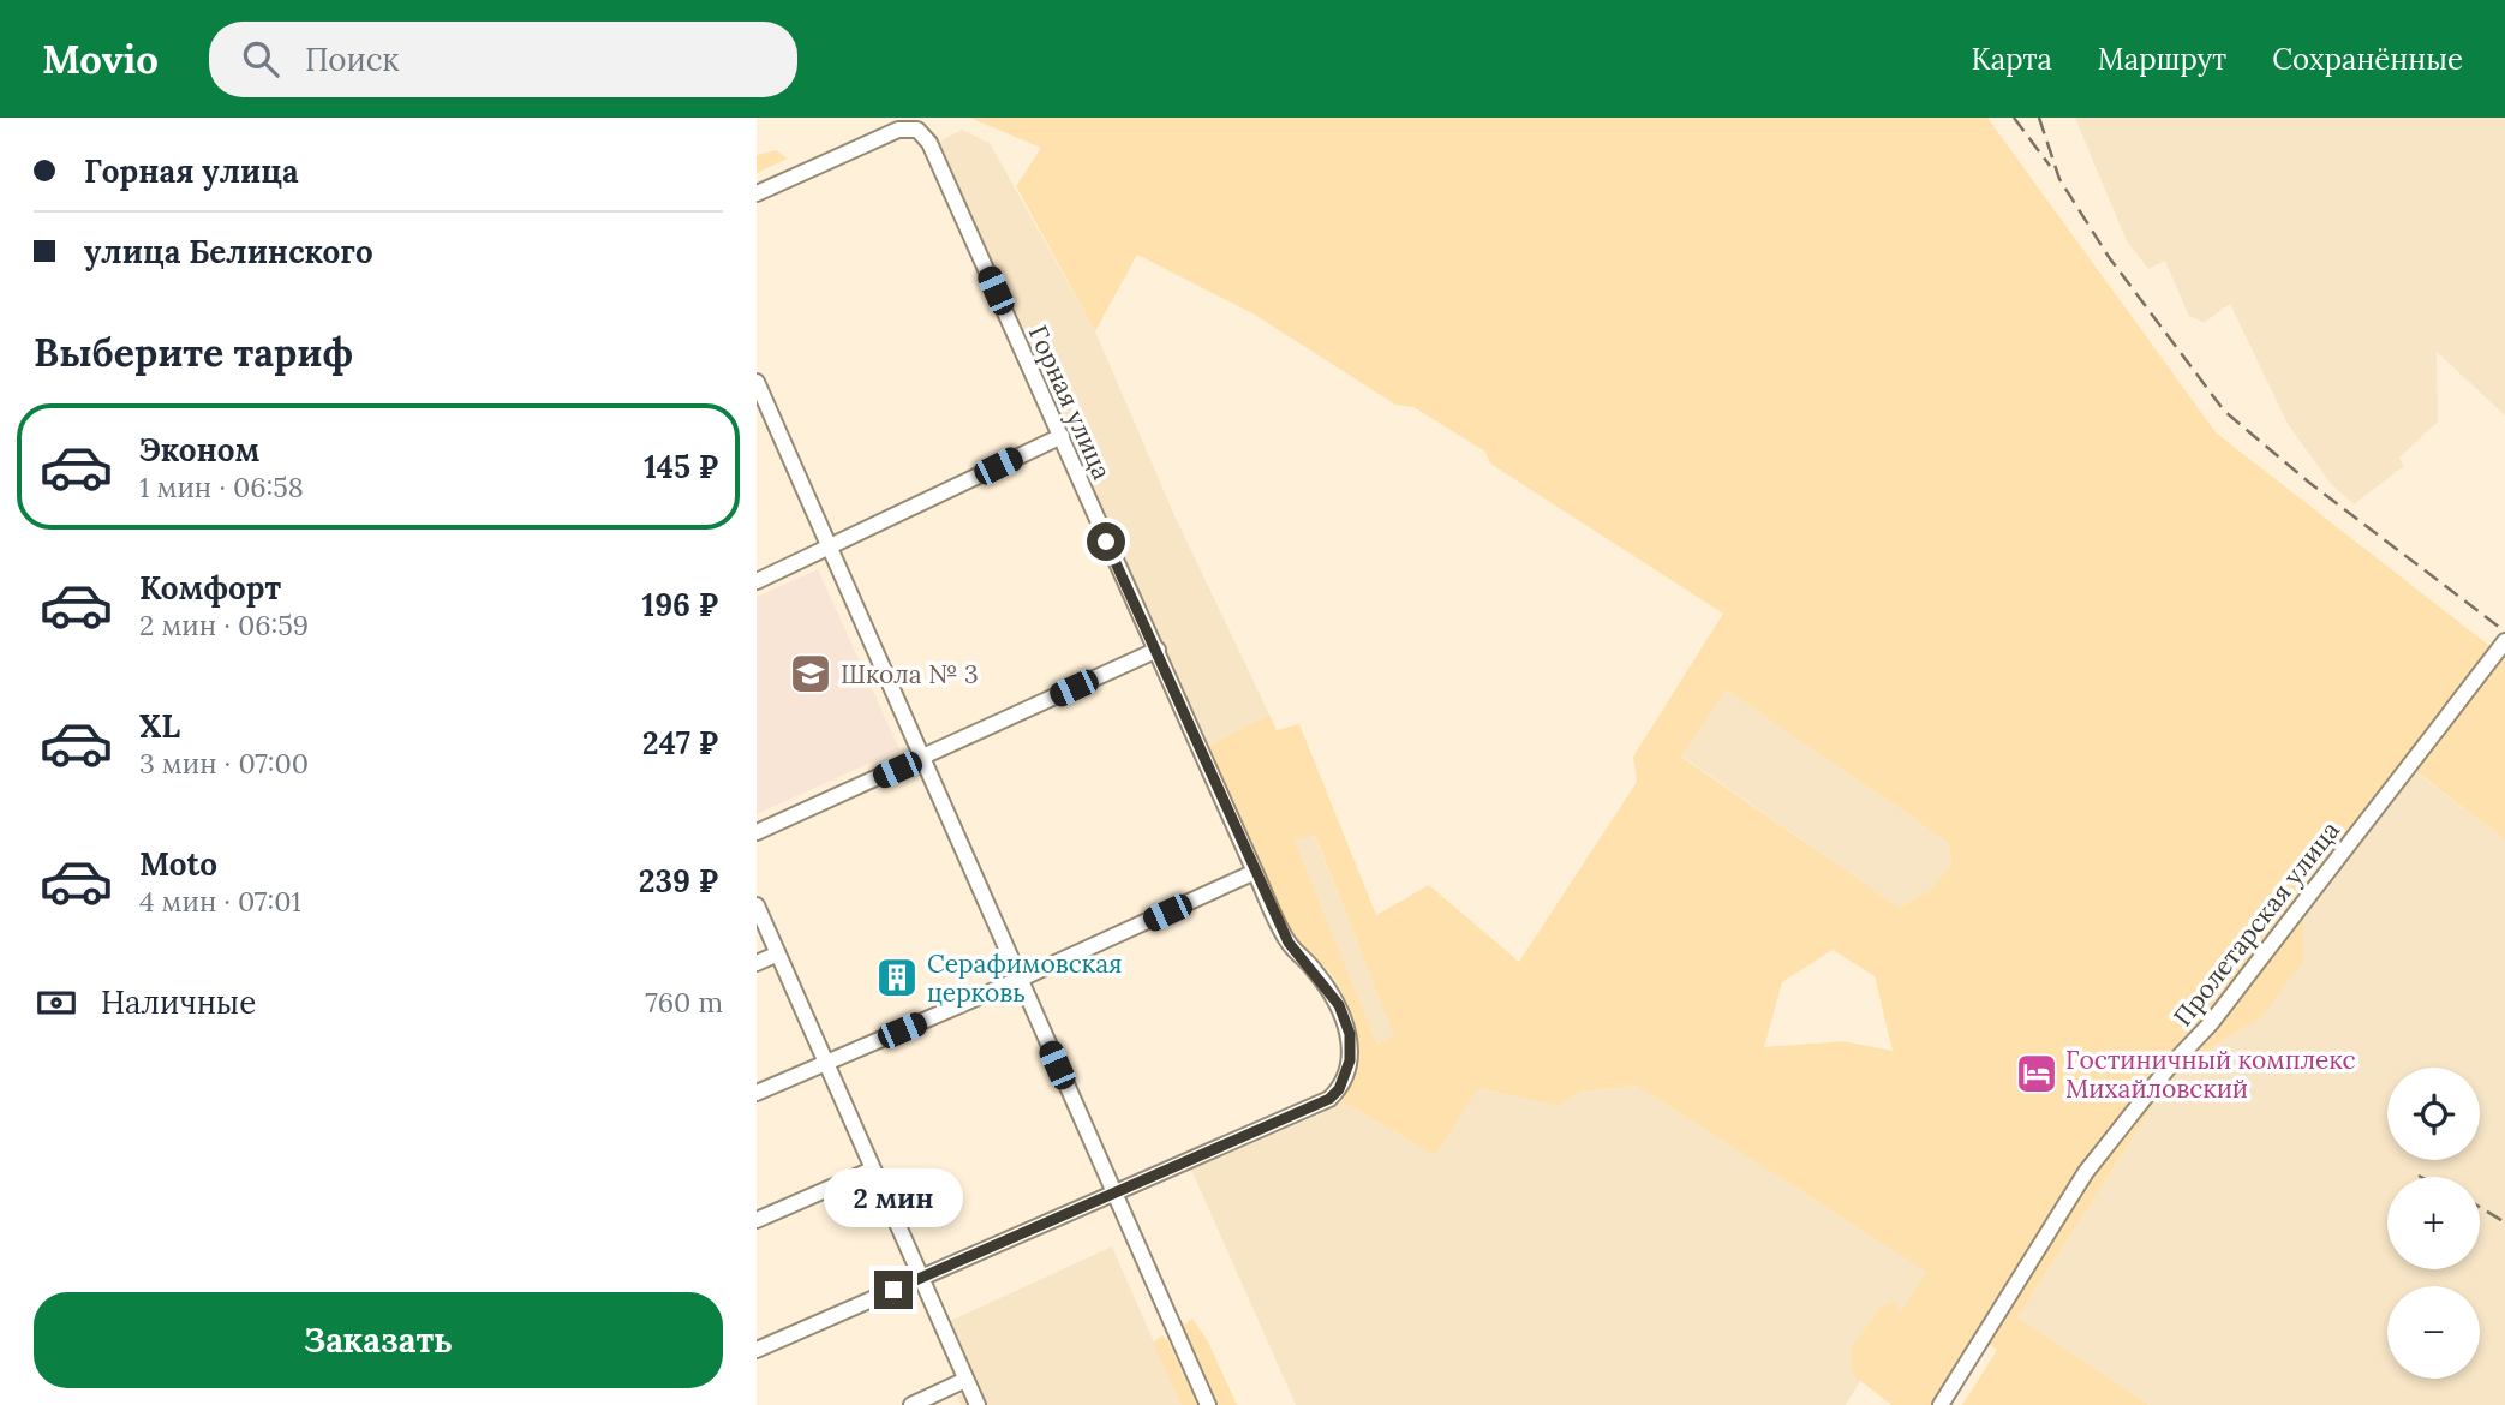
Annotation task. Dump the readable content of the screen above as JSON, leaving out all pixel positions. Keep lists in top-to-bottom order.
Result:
{
  "streets": {
    "street": ["Горная улица", "Пролетарская улица"]
  },
  "places": {
    "school or university": ["Школа № 3"],
    "building": ["Серафимовская церковь"],
    "hotel": ["Гостиничный комплекс Михайловский"]
  },
  "page": {
    "header": "Movio",
    "search": "Поиск",
    "nav": ["Карта", "Маршрут", "Сохранённые"],
    "banner": ["Горная улица", "улица Белинского"],
    "heading": "Выберите тариф",
    "list": [
      {
        "name": "Эконом",
        "note": "1 мин · 06:58",
        "value": "145 ₽"
      },
      {
        "name": "Комфорт",
        "note": "2 мин · 06:59",
        "value": "196 ₽"
      },
      {
        "name": "XL",
        "note": "3 мин · 07:00",
        "value": "247 ₽"
      },
      {
        "name": "Moto",
        "note": "4 мин · 07:01",
        "value": "239 ₽"
      }
    ],
    "pay": ["Наличные", "760 m"],
    "map_buttons": ["+", "−"],
    "bubble": "2 мин",
    "buttons": "Заказать"
  }
}
